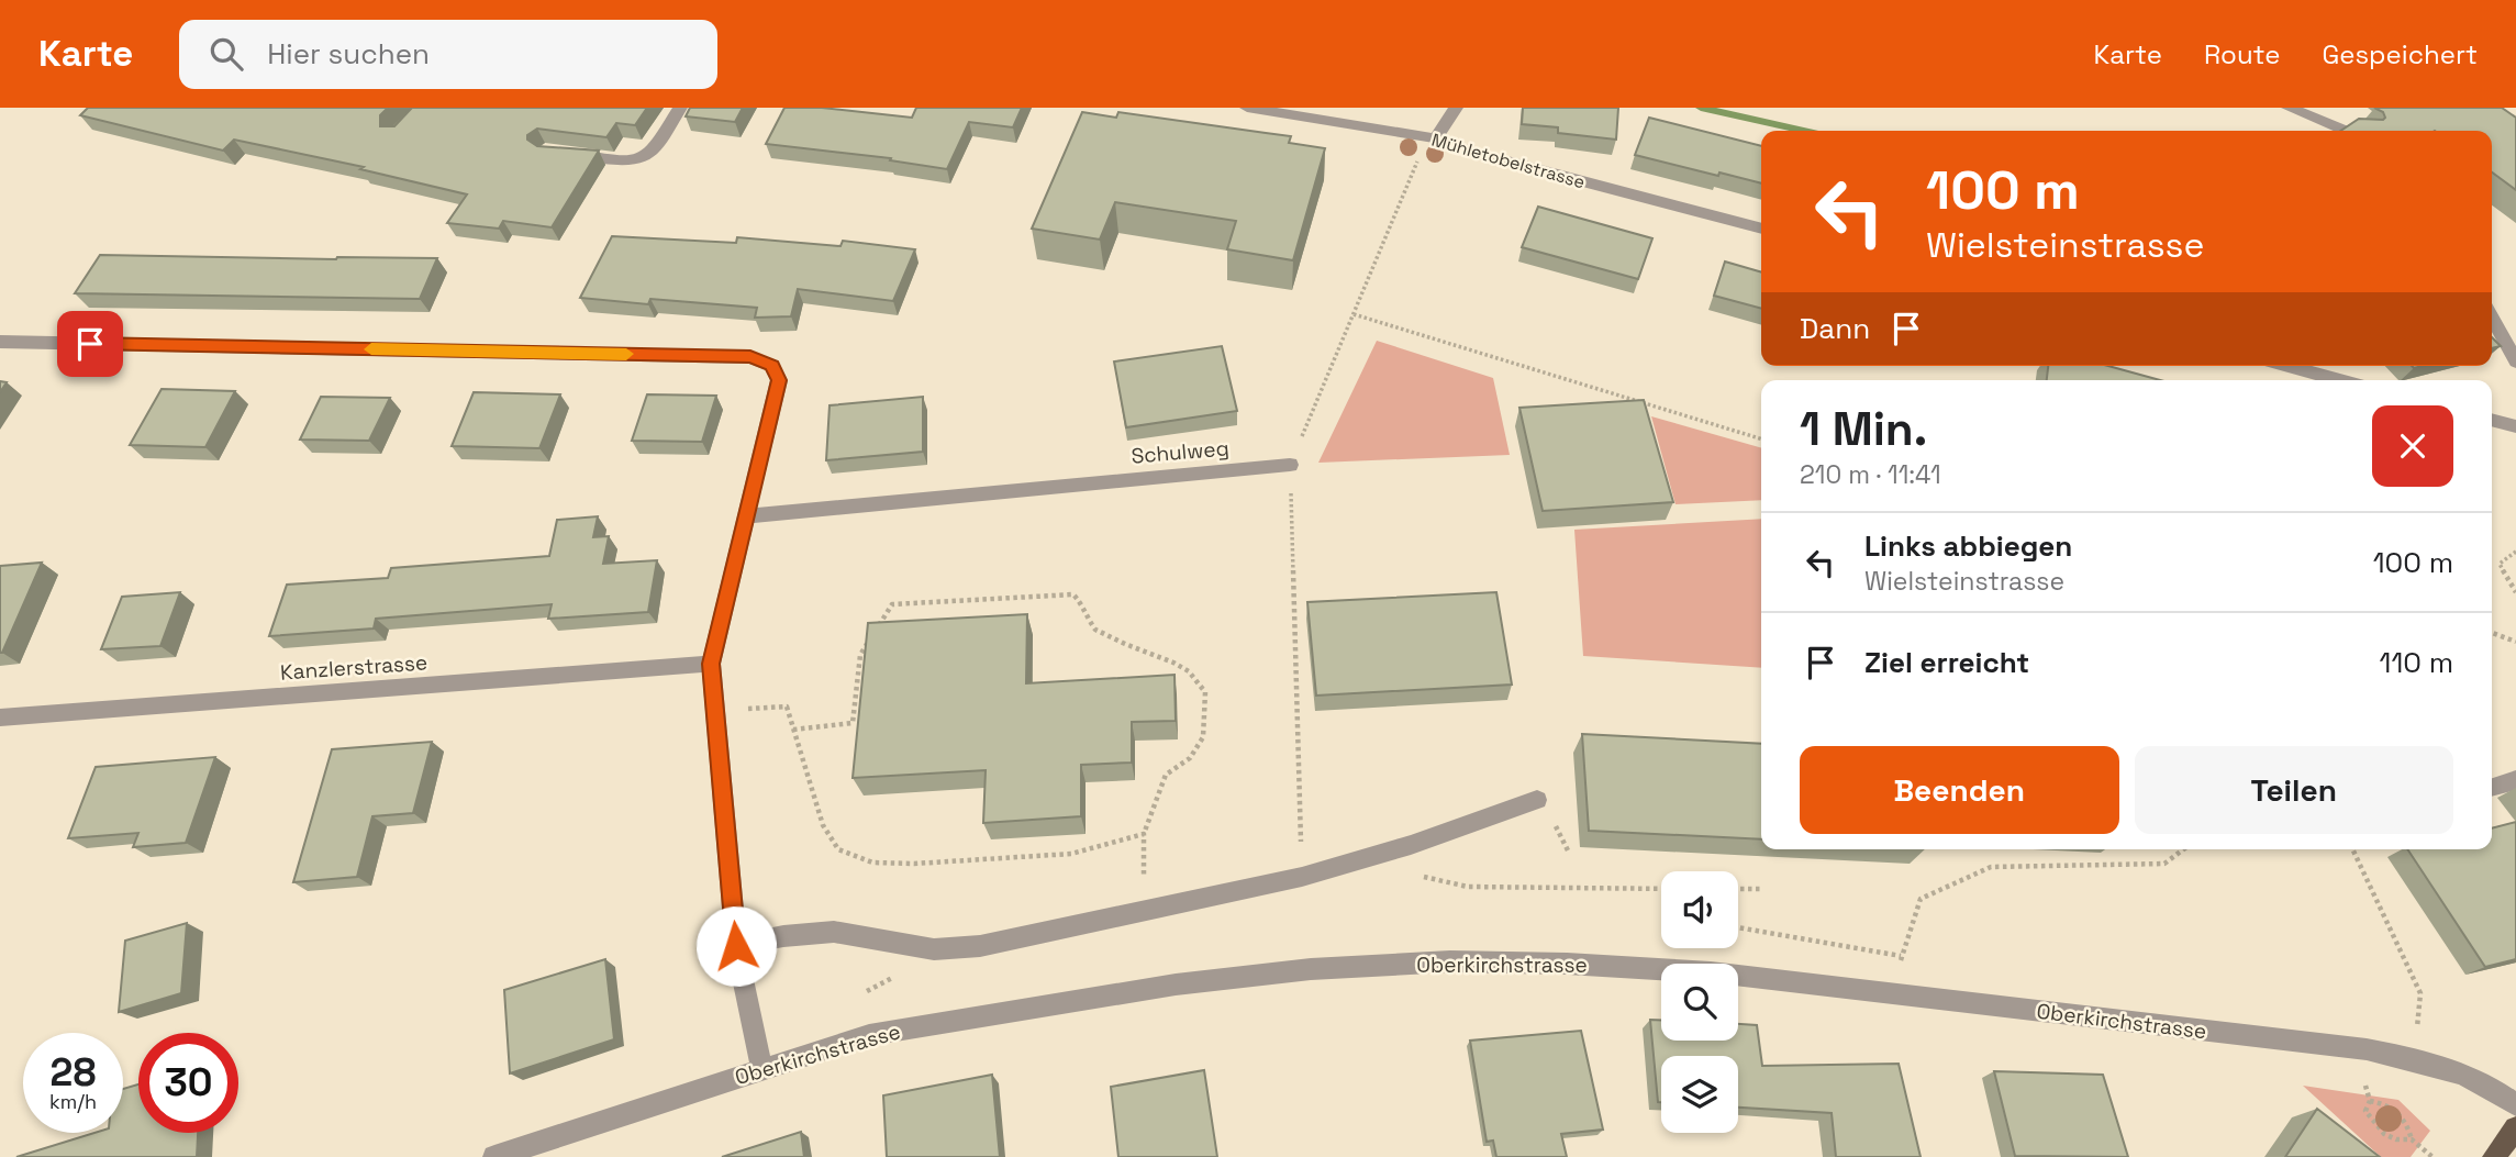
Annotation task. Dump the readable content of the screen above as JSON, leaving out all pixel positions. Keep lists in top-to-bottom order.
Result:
{
  "streets": {
    "street": [
      "Mühletobelstrasse",
      "Schulweg",
      "Kanzlerstrasse",
      "Oberkirchstrasse"
    ]
  },
  "page": {
    "header": "Karte",
    "search": "Hier suchen",
    "nav": ["Karte", "Route", "Gespeichert"],
    "turn": ["100 m", "Wielsteinstrasse"],
    "then": "Dann",
    "heading": ["1 Min.", "210 m · 11:41"],
    "list": [
      {
        "name": "Links abbiegen",
        "note": "Wielsteinstrasse",
        "value": "100 m"
      },
      {
        "name": "Ziel erreicht",
        "value": "110 m"
      }
    ],
    "buttons": ["Beenden", "Teilen"],
    "speed": "28 km/h",
    "limit": "30"
  }
}
